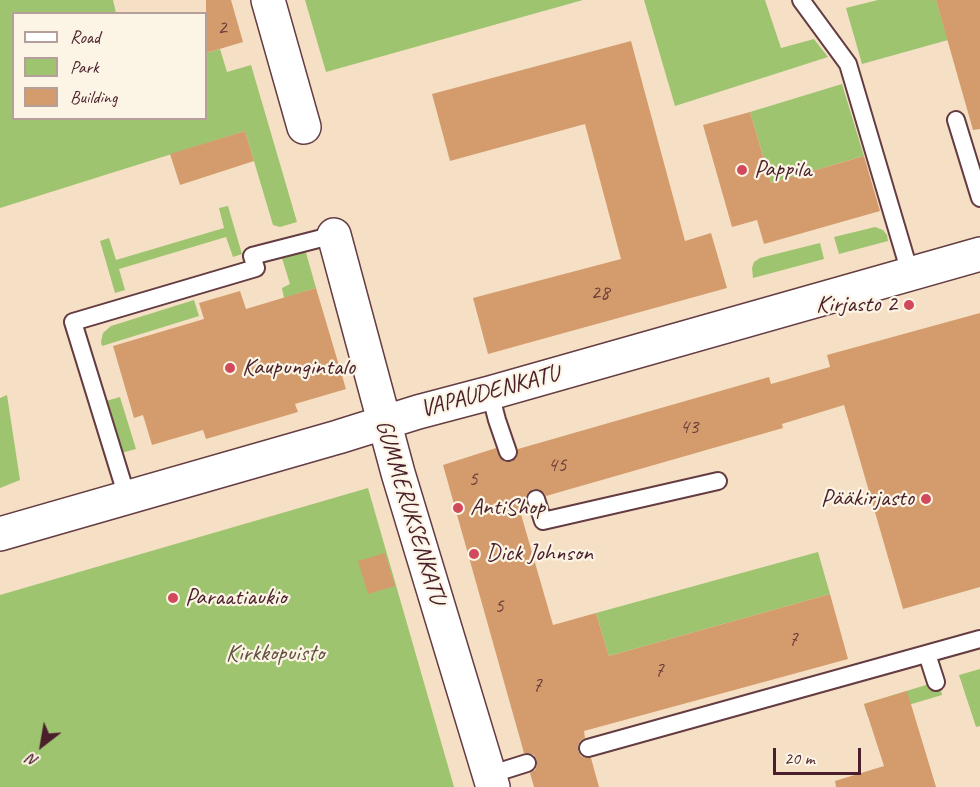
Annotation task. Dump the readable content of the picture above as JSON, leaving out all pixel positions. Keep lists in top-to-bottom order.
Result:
{
  "streets": {
    "street": ["VAPAUDENKATU", "GUMMERUKSENKATU"]
  },
  "crossings": [
    ["VAPAUDENKATU", "GUMMERUKSENKATU"]
  ],
  "parks": ["Kirkkopuisto"],
  "places": [
    "Pappila",
    "Kirjasto 2",
    "Kaupungintalo",
    "Pääkirjasto",
    "AntiShop",
    "Dick Johnson",
    "Paraatiaukio"
  ],
  "house_numbers": [
    "2",
    "28",
    "43",
    "45",
    "5",
    "5",
    "7",
    "7",
    "7"
  ],
  "legend": ["Road", "Park", "Building"],
  "scale_bar": "20 m",
  "north": "bottom left"
}
